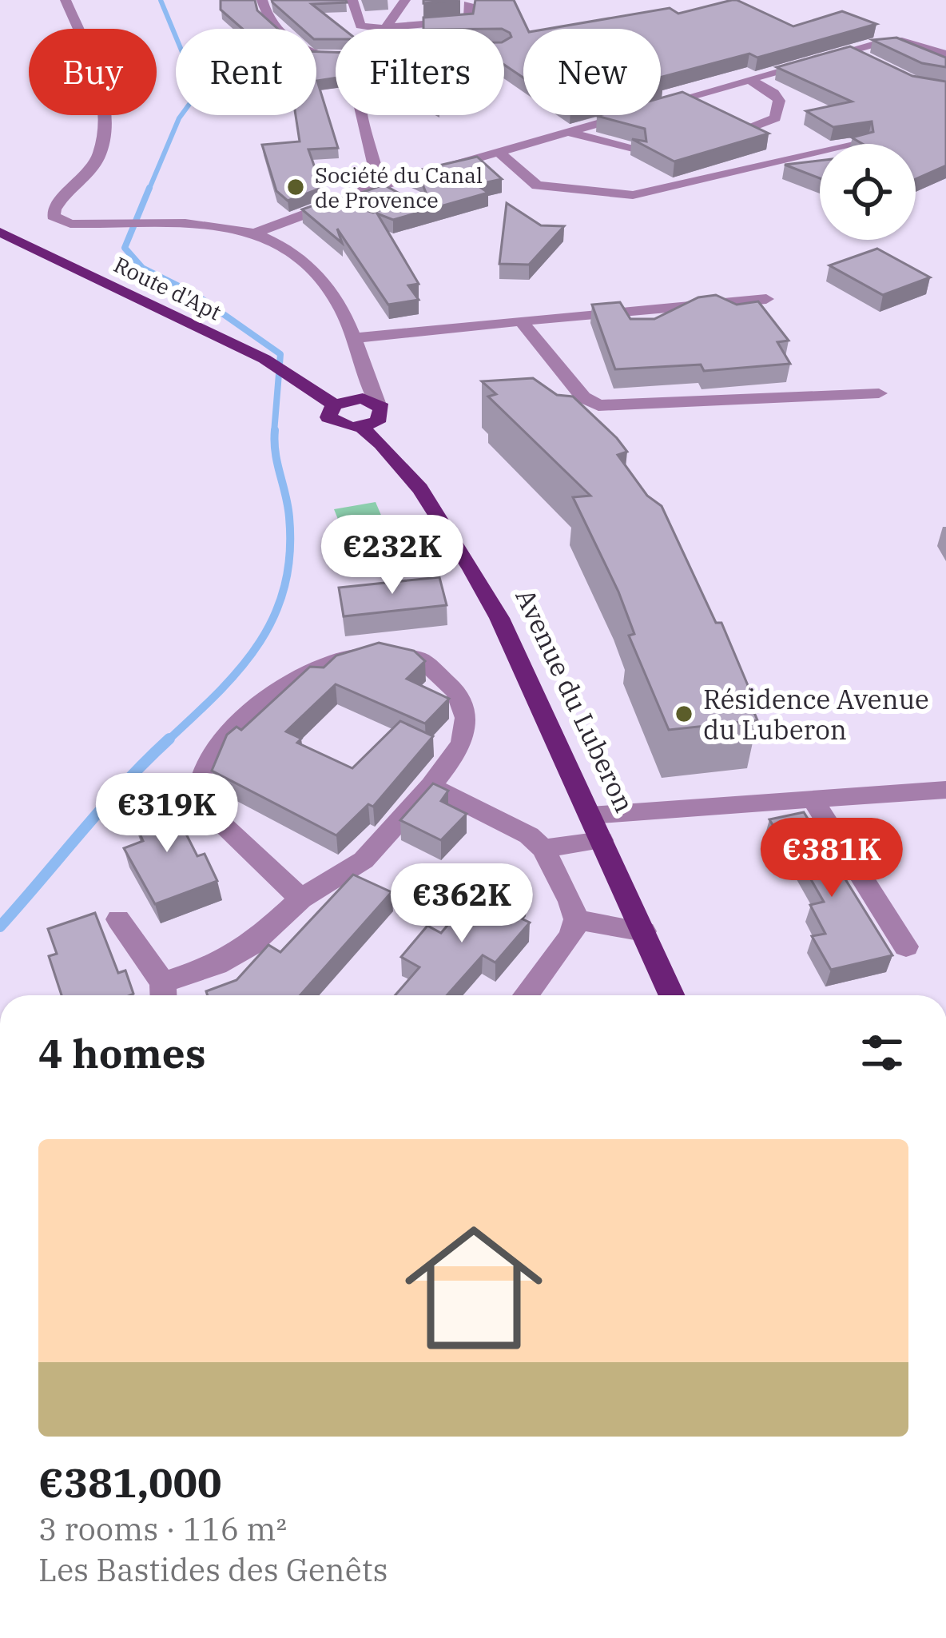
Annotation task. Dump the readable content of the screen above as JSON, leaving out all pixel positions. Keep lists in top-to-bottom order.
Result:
{
  "streets": {
    "main road": ["Route d'Apt", "Avenue du Luberon"]
  },
  "crossings": [
    ["Route d'Apt", "Avenue du Luberon"]
  ],
  "places": ["Société du Canal de Provence", "Résidence Avenue du Luberon"],
  "page": {
    "chip": [
      "Buy",
      "Rent",
      "Filters",
      "New"
    ],
    "price": [
      "€232K",
      "€319K",
      "€381K",
      "€362K"
    ],
    "heading": "4 homes",
    "list": [
      {
        "name": "€381,000",
        "note": "3 rooms · 116 m² · Les Bastides des Genêts"
      }
    ]
  }
}
